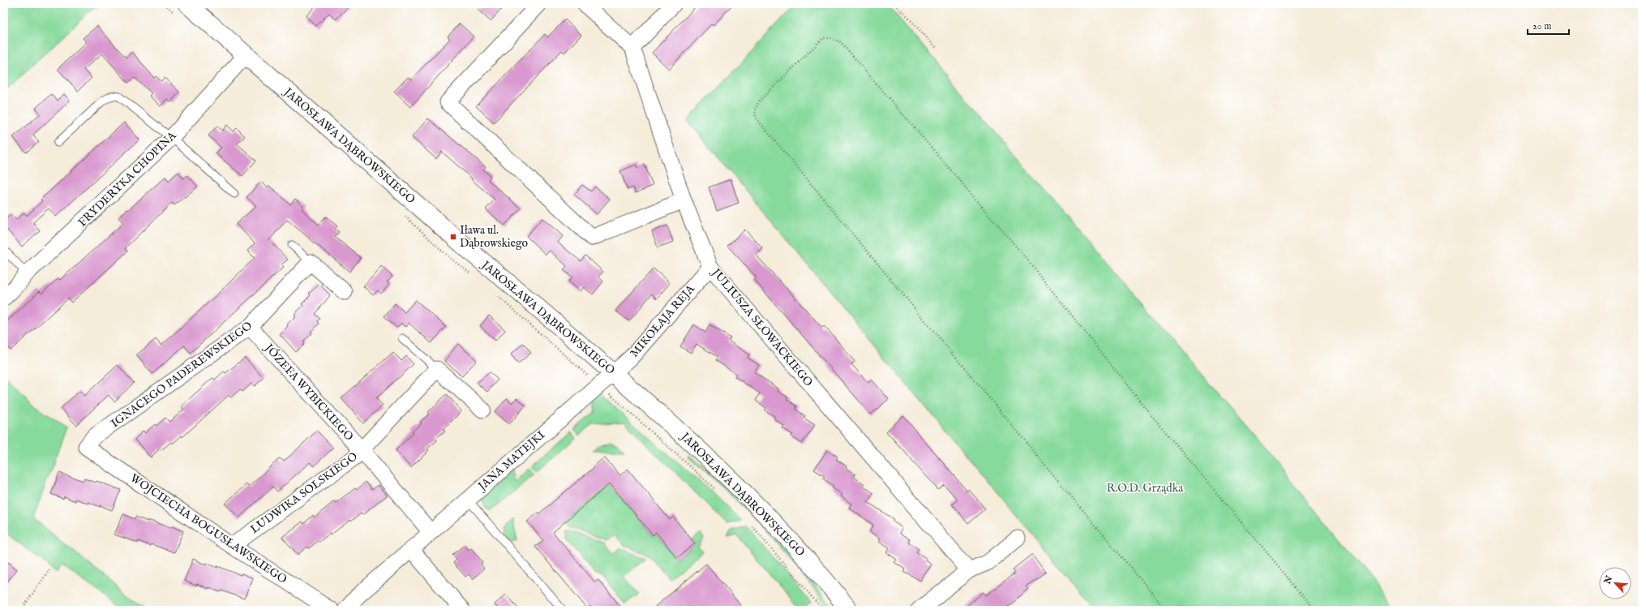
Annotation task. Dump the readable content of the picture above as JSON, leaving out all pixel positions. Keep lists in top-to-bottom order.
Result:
{
  "streets": {
    "street": [
      "JAROSŁAWA DĄBROWSKIEGO",
      "FRYDERYKA CHOPINA",
      "MIKOŁAJA REJA",
      "JULIUSZA SŁOWACKIEGO",
      "IGNACEGO PADEREWSKIEGO",
      "JÓZEFA WYBICKIEGO",
      "JANA MATEJKI",
      "LUDWIKA SOLSKIEGO",
      "WOJCIECHA BOGUSŁAWSKIEGO"
    ]
  },
  "crossings": [
    ["JAROSŁAWA DĄBROWSKIEGO", "FRYDERYKA CHOPINA"],
    ["JAROSŁAWA DĄBROWSKIEGO", "MIKOŁAJA REJA"],
    ["JAROSŁAWA DĄBROWSKIEGO", "JANA MATEJKI"],
    ["MIKOŁAJA REJA", "JULIUSZA SŁOWACKIEGO"],
    ["MIKOŁAJA REJA", "JANA MATEJKI"],
    ["IGNACEGO PADEREWSKIEGO", "JÓZEFA WYBICKIEGO"],
    ["IGNACEGO PADEREWSKIEGO", "WOJCIECHA BOGUSŁAWSKIEGO"],
    ["JÓZEFA WYBICKIEGO", "JANA MATEJKI"],
    ["JÓZEFA WYBICKIEGO", "LUDWIKA SOLSKIEGO"],
    ["LUDWIKA SOLSKIEGO", "WOJCIECHA BOGUSŁAWSKIEGO"]
  ],
  "parks": ["R.O.D. Grządka"],
  "places": {
    "transit": ["Iława ul. Dąbrowskiego"]
  },
  "scale_bar": "20 m",
  "north": "top left"
}
